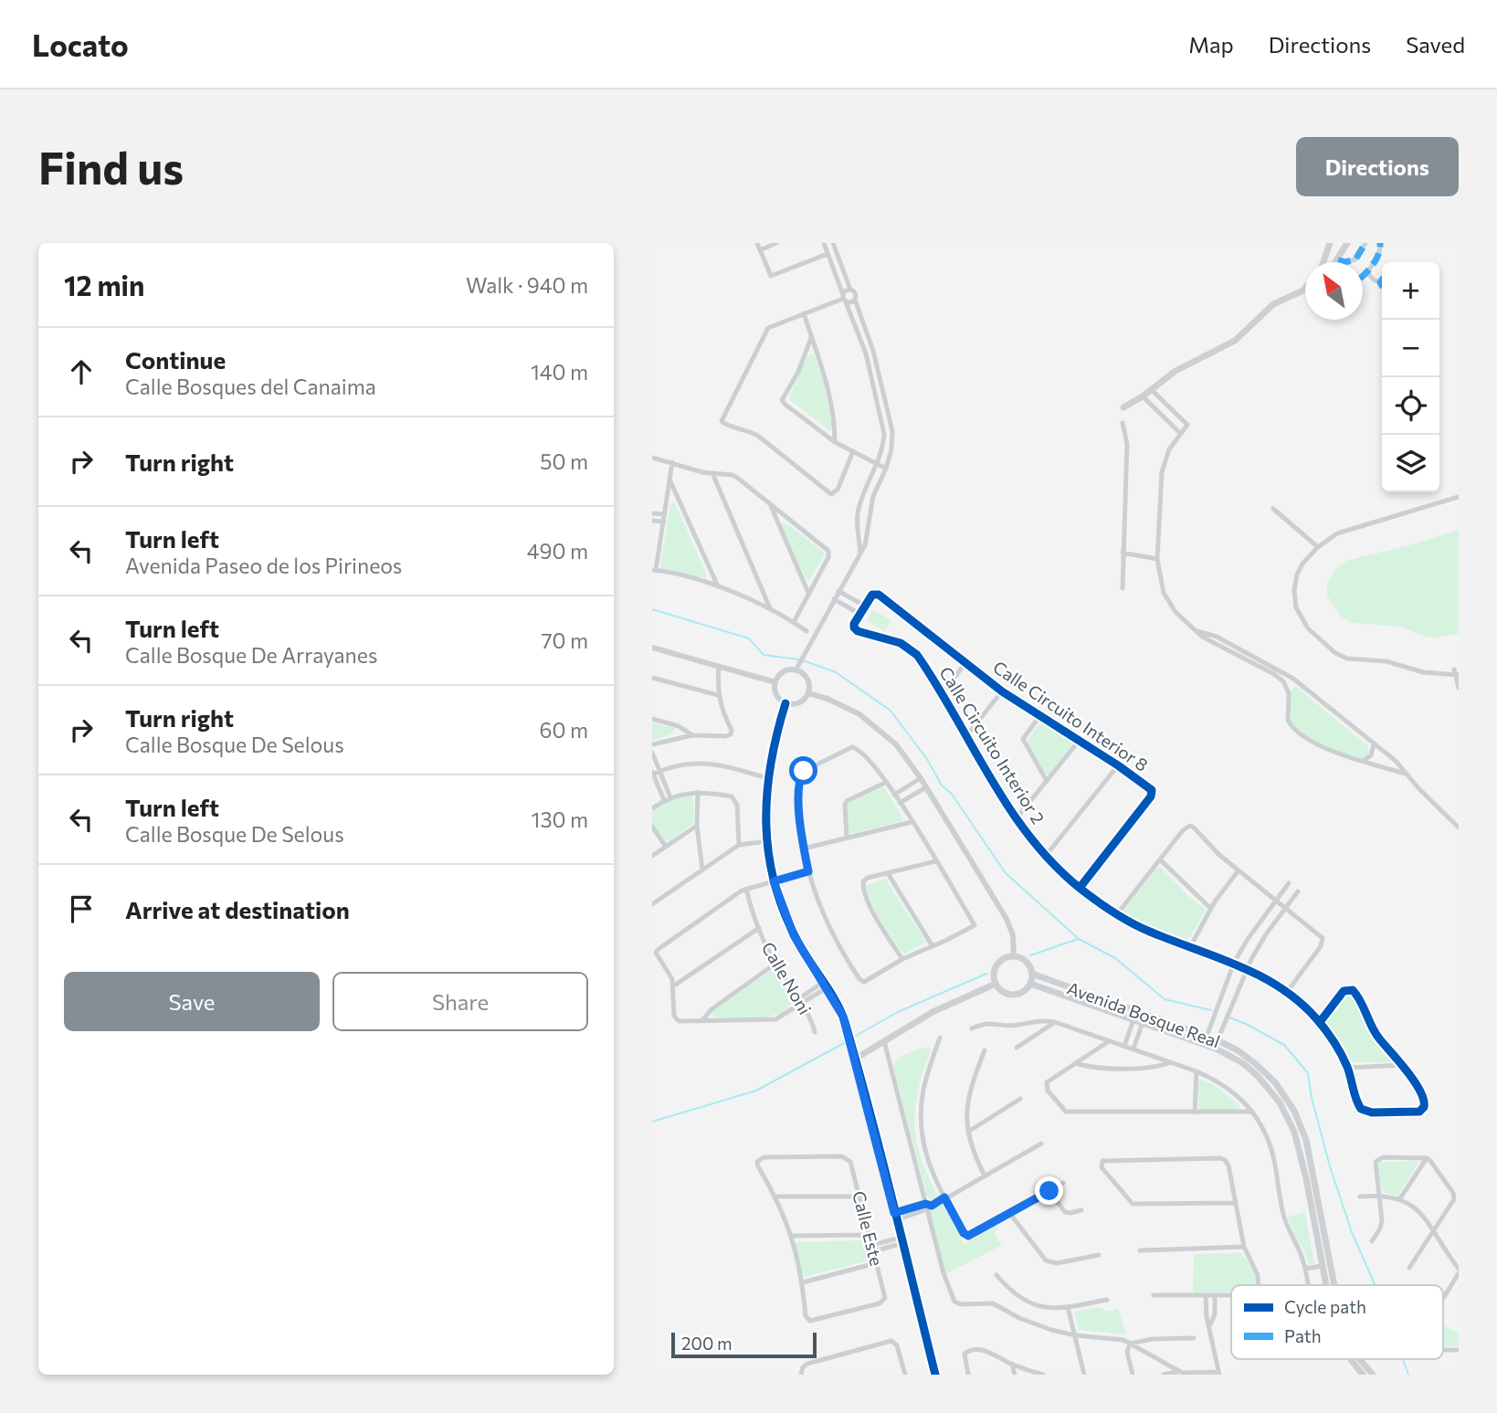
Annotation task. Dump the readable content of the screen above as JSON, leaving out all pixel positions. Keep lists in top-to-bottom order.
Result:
{
  "streets": {
    "main road": ["Avenida Bosque Real"],
    "street": [
      "Calle Circuito Interior 8",
      "Calle Circuito Interior 2",
      "Calle Noni",
      "Calle Este"
    ]
  },
  "crossings": [
    ["Calle Circuito Interior 8", "Calle Circuito Interior 2"]
  ],
  "legend": ["Cycle path", "Path"],
  "scale_bar": "200 m",
  "north": "top left",
  "page": {
    "header": "Locato",
    "nav": ["Map", "Directions", "Saved"],
    "buttons": [
      "Directions",
      ["Save", "Share"]
    ],
    "title": "Find us",
    "heading": ["12 min", "Walk · 940 m"],
    "map_buttons": ["+", "−"],
    "list": [
      ["Continue", "Calle Bosques del Canaima", "140 m"],
      ["Turn right", "50 m"],
      ["Turn left", "Avenida Paseo de los Pirineos", "490 m"],
      ["Turn left", "Calle Bosque De Arrayanes", "70 m"],
      ["Turn right", "Calle Bosque De Selous", "60 m"],
      ["Turn left", "Calle Bosque De Selous", "130 m"],
      "Arrive at destination"
    ],
    "scale": "200 m"
  }
}
